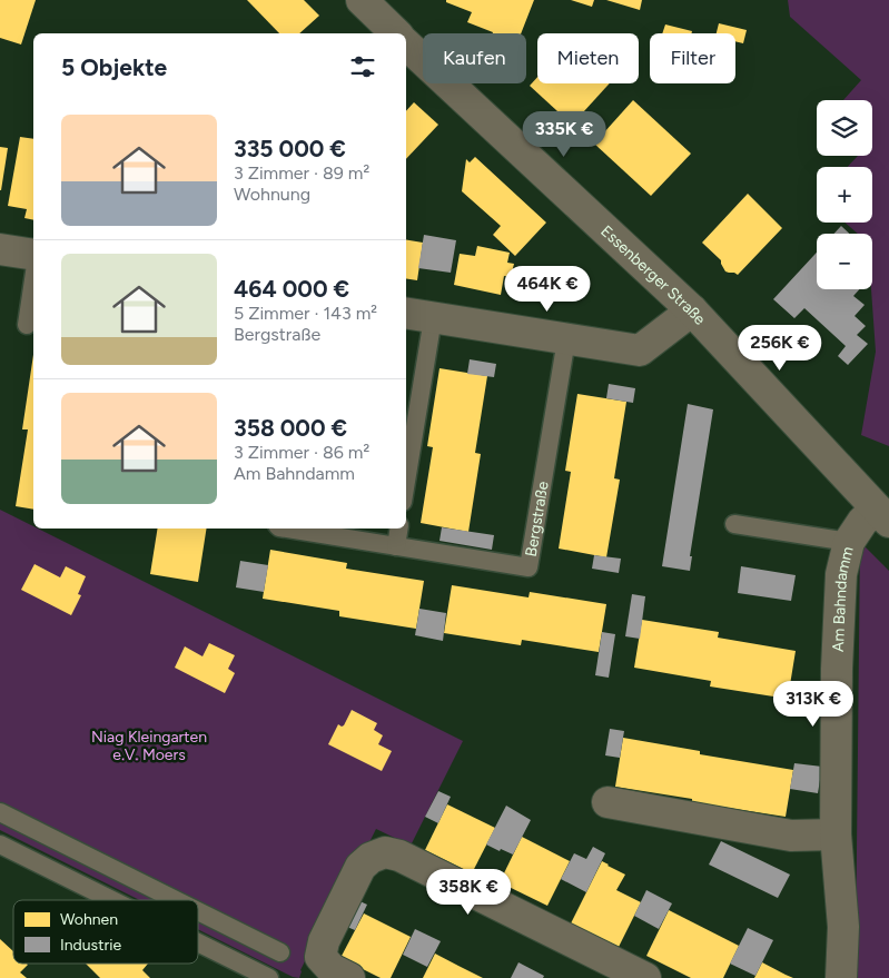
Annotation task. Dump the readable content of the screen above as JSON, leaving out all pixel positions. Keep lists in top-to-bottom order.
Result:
{
  "streets": {
    "street": ["Essenberger Straße", "Am Bahndamm"],
    "lane": ["Bergstraße"]
  },
  "crossings": [
    ["Essenberger Straße", "Am Bahndamm"]
  ],
  "parks": ["Niag Kleingarten e.V. Moers"],
  "legend": ["Wohnen", "Industrie"],
  "page": {
    "chip": ["Kaufen", "Mieten", "Filter"],
    "heading": "5 Objekte",
    "map_buttons": ["+", "−"],
    "list": [
      {
        "name": "335 000 €",
        "note": "3 Zimmer · 89 m² · Wohnung"
      },
      {
        "name": "464 000 €",
        "note": "5 Zimmer · 143 m² · Bergstraße"
      },
      {
        "name": "358 000 €",
        "note": "3 Zimmer · 86 m² · Am Bahndamm"
      }
    ],
    "price": [
      "335K €",
      "464K €",
      "256K €",
      "313K €",
      "358K €"
    ]
  }
}
